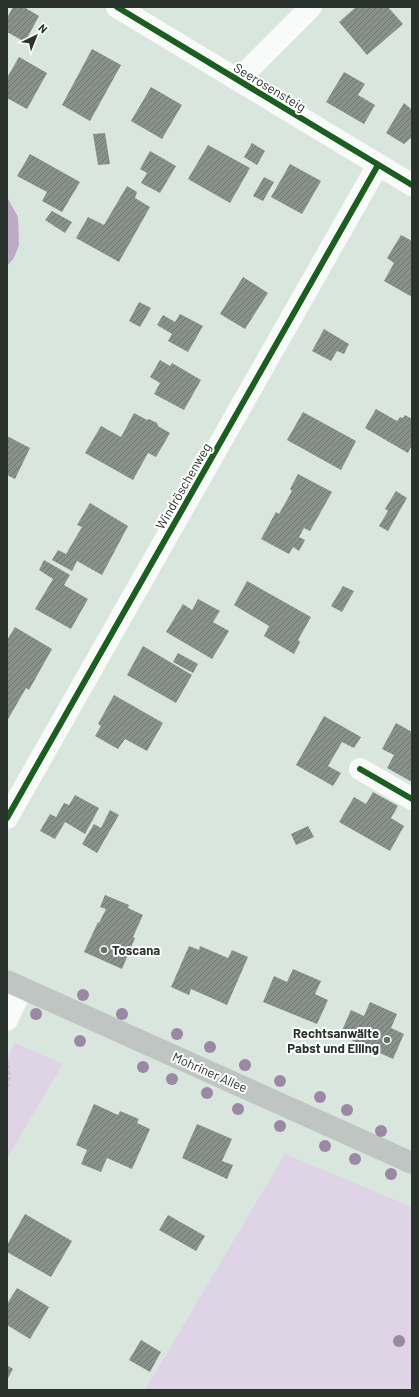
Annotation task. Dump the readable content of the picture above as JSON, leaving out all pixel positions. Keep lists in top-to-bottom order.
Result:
{
  "streets": {
    "main road": ["Mohriner Allee"],
    "street": ["Seerosensteig", "Windröschenweg"]
  },
  "crossings": [
    ["Seerosensteig", "Windröschenweg"]
  ],
  "places": ["Toscana", "Rechtsanwälte Pabst und Elling"],
  "north": "top right"
}
